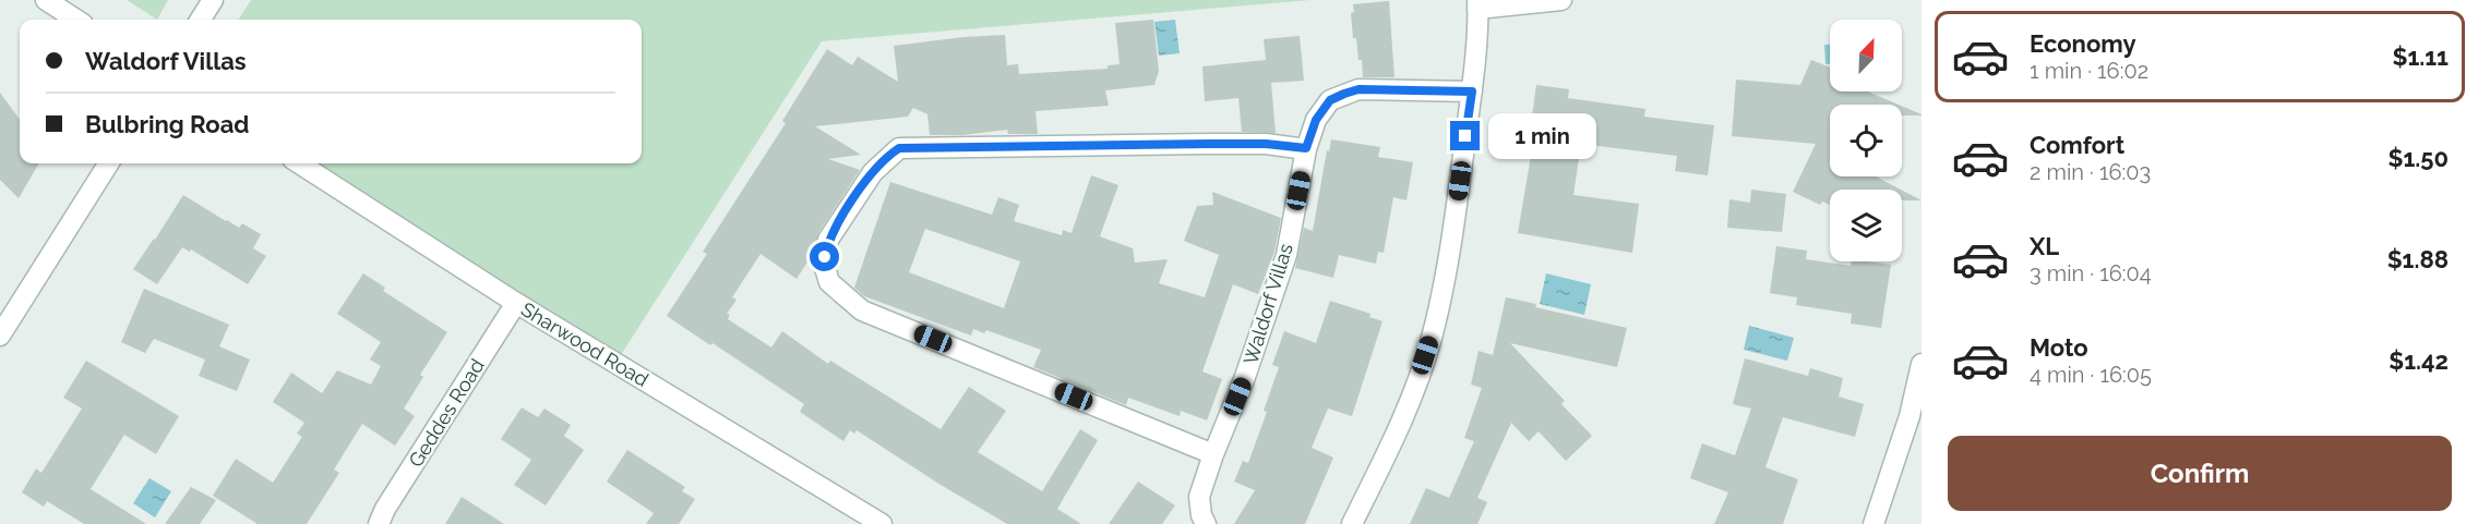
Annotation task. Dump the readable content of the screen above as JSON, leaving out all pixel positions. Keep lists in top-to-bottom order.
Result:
{
  "streets": {
    "street": ["Waldorf Villas", "Sharwood Road", "Geddes Road"]
  },
  "crossings": [
    ["Sharwood Road", "Geddes Road"]
  ],
  "north": "top right",
  "page": {
    "list": [
      {
        "name": "Economy",
        "note": "1 min · 16:02",
        "value": "$1.11"
      },
      {
        "name": "Comfort",
        "note": "2 min · 16:03",
        "value": "$1.50"
      },
      {
        "name": "XL",
        "note": "3 min · 16:04",
        "value": "$1.88"
      },
      {
        "name": "Moto",
        "note": "4 min · 16:05",
        "value": "$1.42"
      }
    ],
    "banner": ["Waldorf Villas", "Bulbring Road"],
    "bubble": "1 min",
    "buttons": "Confirm"
  }
}
